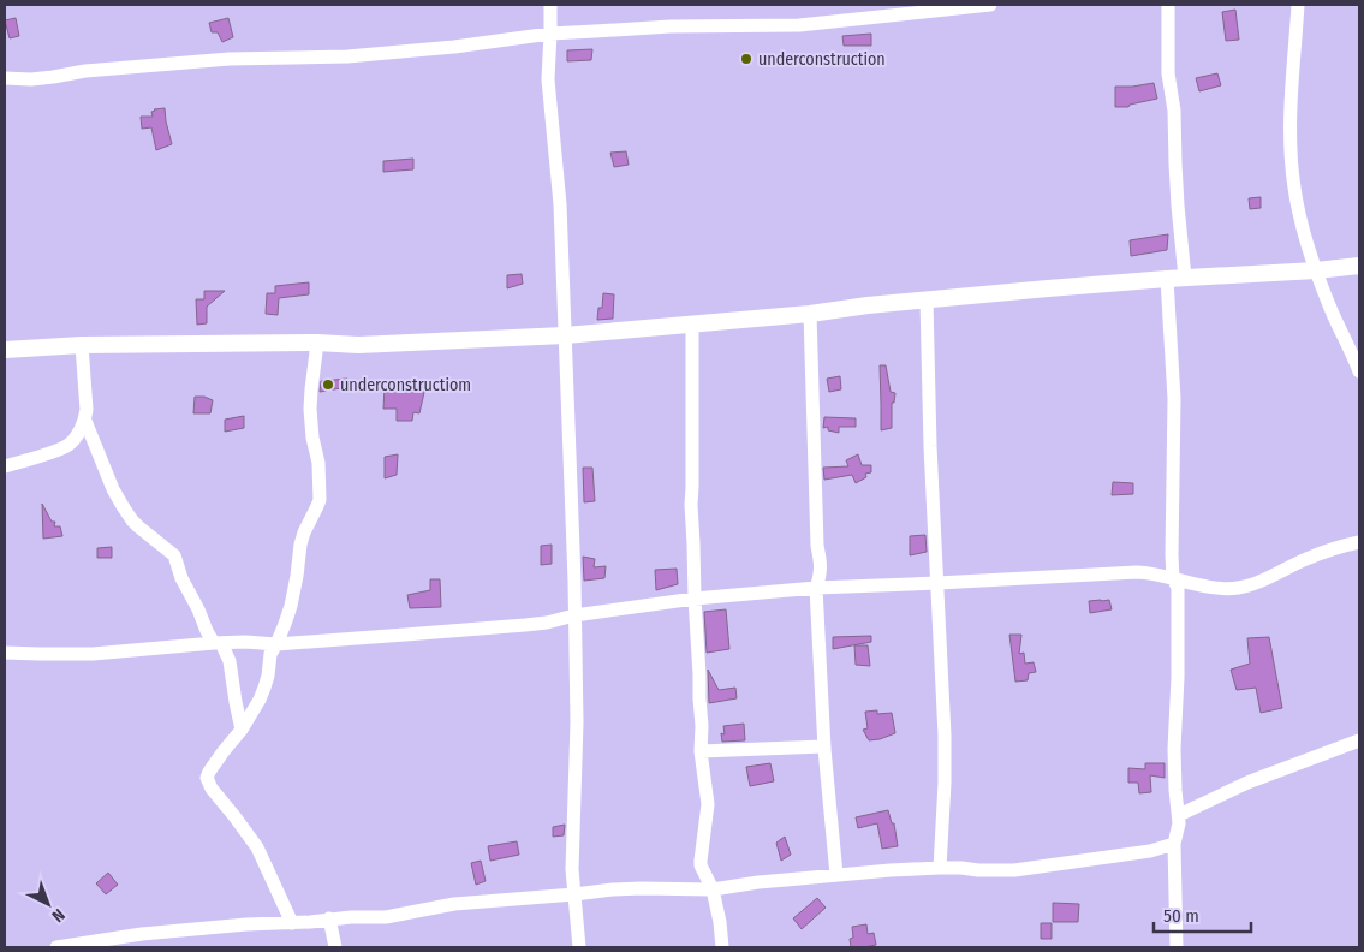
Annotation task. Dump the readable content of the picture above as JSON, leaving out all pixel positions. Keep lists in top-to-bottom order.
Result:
{
  "places": ["underconstruction", "underconstructiom"],
  "scale_bar": "50 m",
  "north": "bottom right"
}
